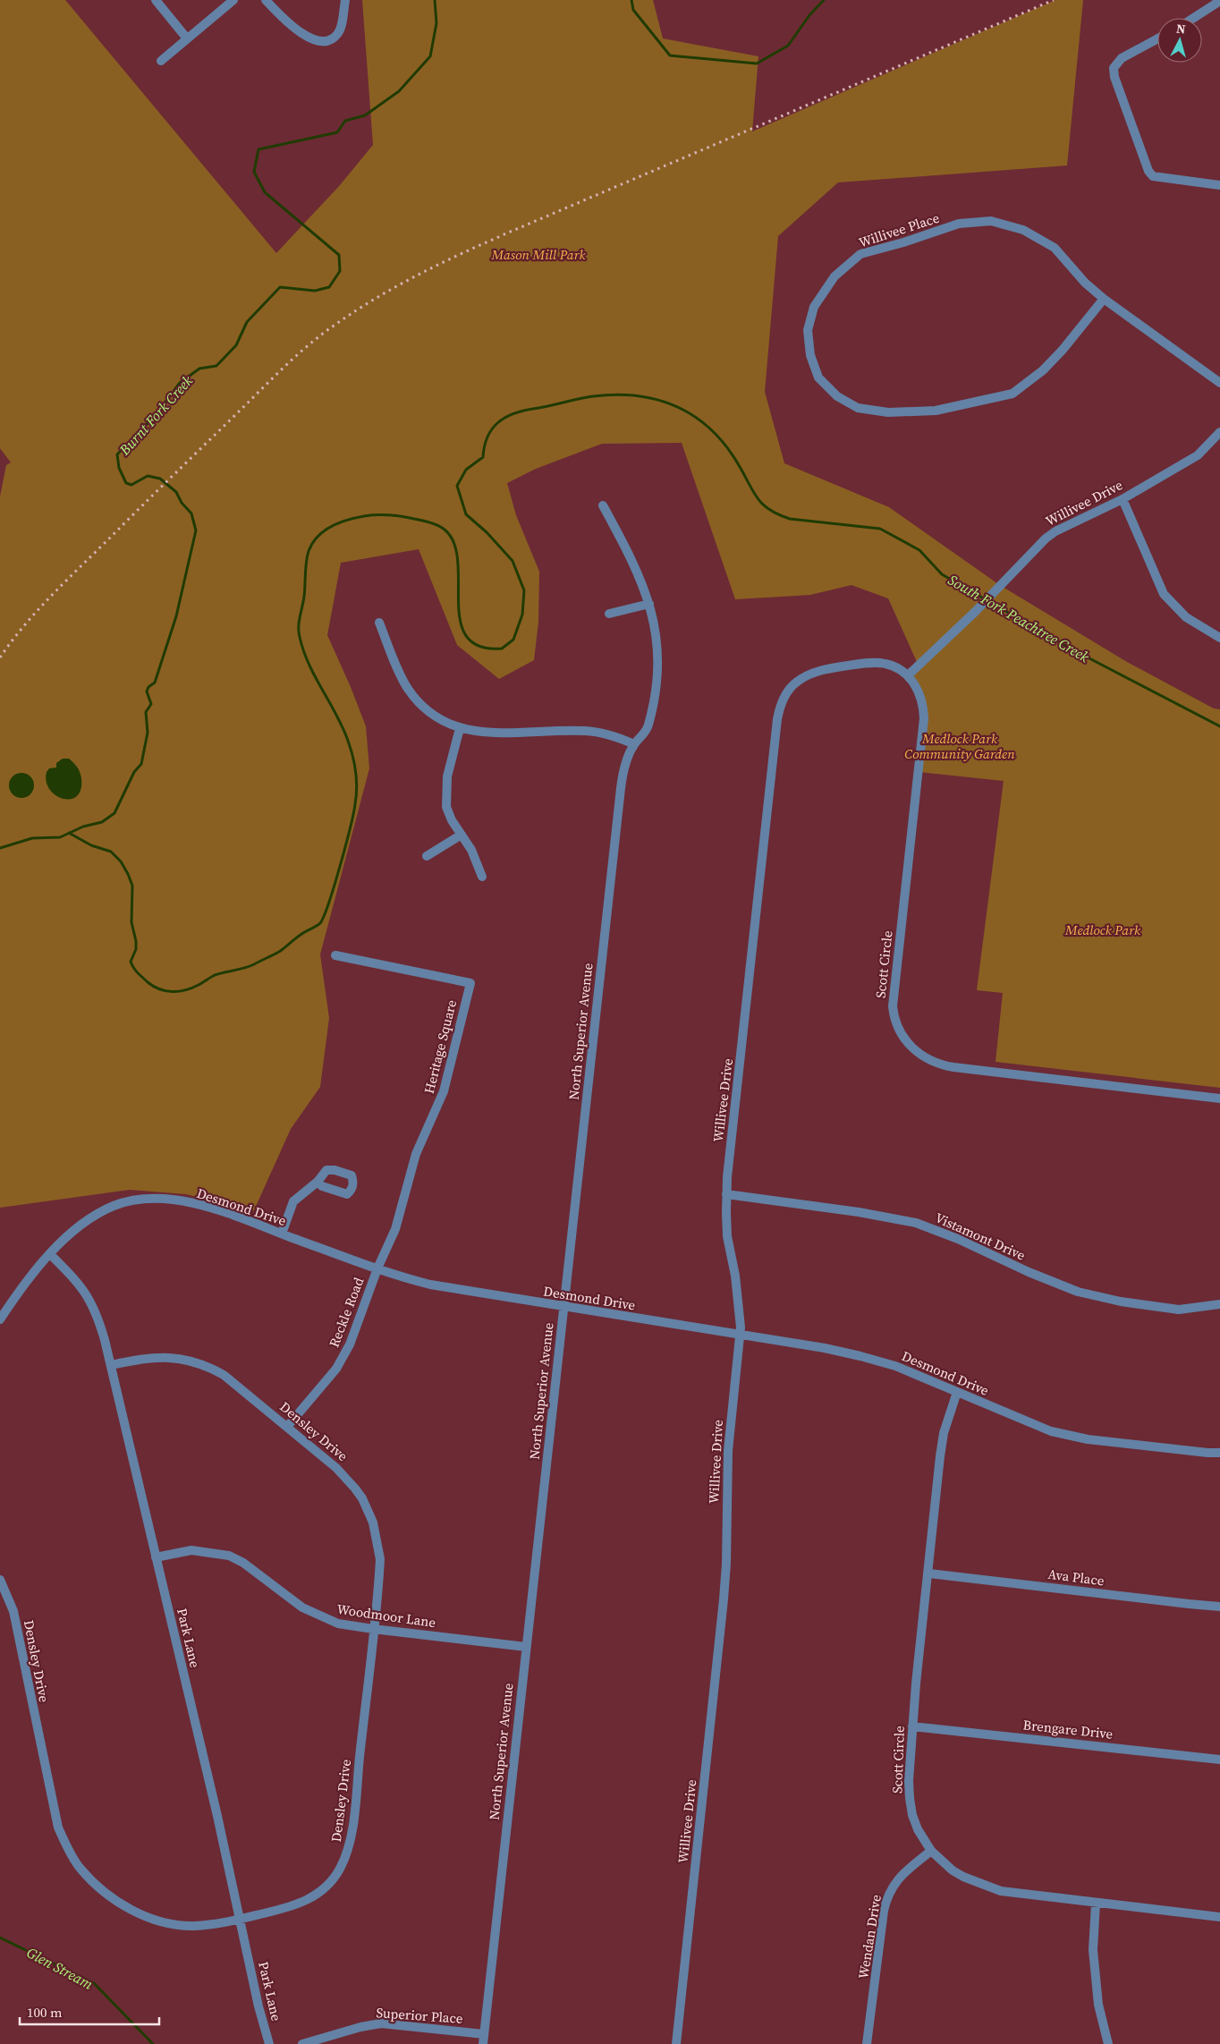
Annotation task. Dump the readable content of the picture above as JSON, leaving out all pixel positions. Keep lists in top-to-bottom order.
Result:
{
  "streets": {
    "street": [
      "Willivee Place",
      "Willivee Drive",
      "Scott Circle",
      "North Superior Avenue",
      "Heritage Square",
      "Desmond Drive",
      "Vistamont Drive",
      "Reckle Road",
      "Densley Drive",
      "Ava Place",
      "Woodmoor Lane",
      "Park Lane",
      "Brengare Drive",
      "Wendan Drive",
      "Superior Place"
    ]
  },
  "crossings": [
    ["Willivee Drive", "Scott Circle"],
    ["Willivee Drive", "Desmond Drive"],
    ["Willivee Drive", "Vistamont Drive"],
    ["Scott Circle", "Desmond Drive"],
    ["Scott Circle", "Ava Place"],
    ["Scott Circle", "Brengare Drive"],
    ["Scott Circle", "Wendan Drive"],
    ["North Superior Avenue", "Desmond Drive"],
    ["North Superior Avenue", "Woodmoor Lane"],
    ["North Superior Avenue", "Superior Place"],
    ["Heritage Square", "Desmond Drive"],
    ["Heritage Square", "Reckle Road"],
    ["Desmond Drive", "Reckle Road"],
    ["Desmond Drive", "Park Lane"],
    ["Reckle Road", "Densley Drive"],
    ["Densley Drive", "Woodmoor Lane"],
    ["Densley Drive", "Park Lane"],
    ["Woodmoor Lane", "Park Lane"]
  ],
  "water": ["Burnt Fork Creek", "South Fork Peachtree Creek", "Glen Stream"],
  "parks": ["Mason Mill Park", "Medlock Park Community Garden", "Medlock Park"],
  "scale_bar": "100 m",
  "north": "top"
}
